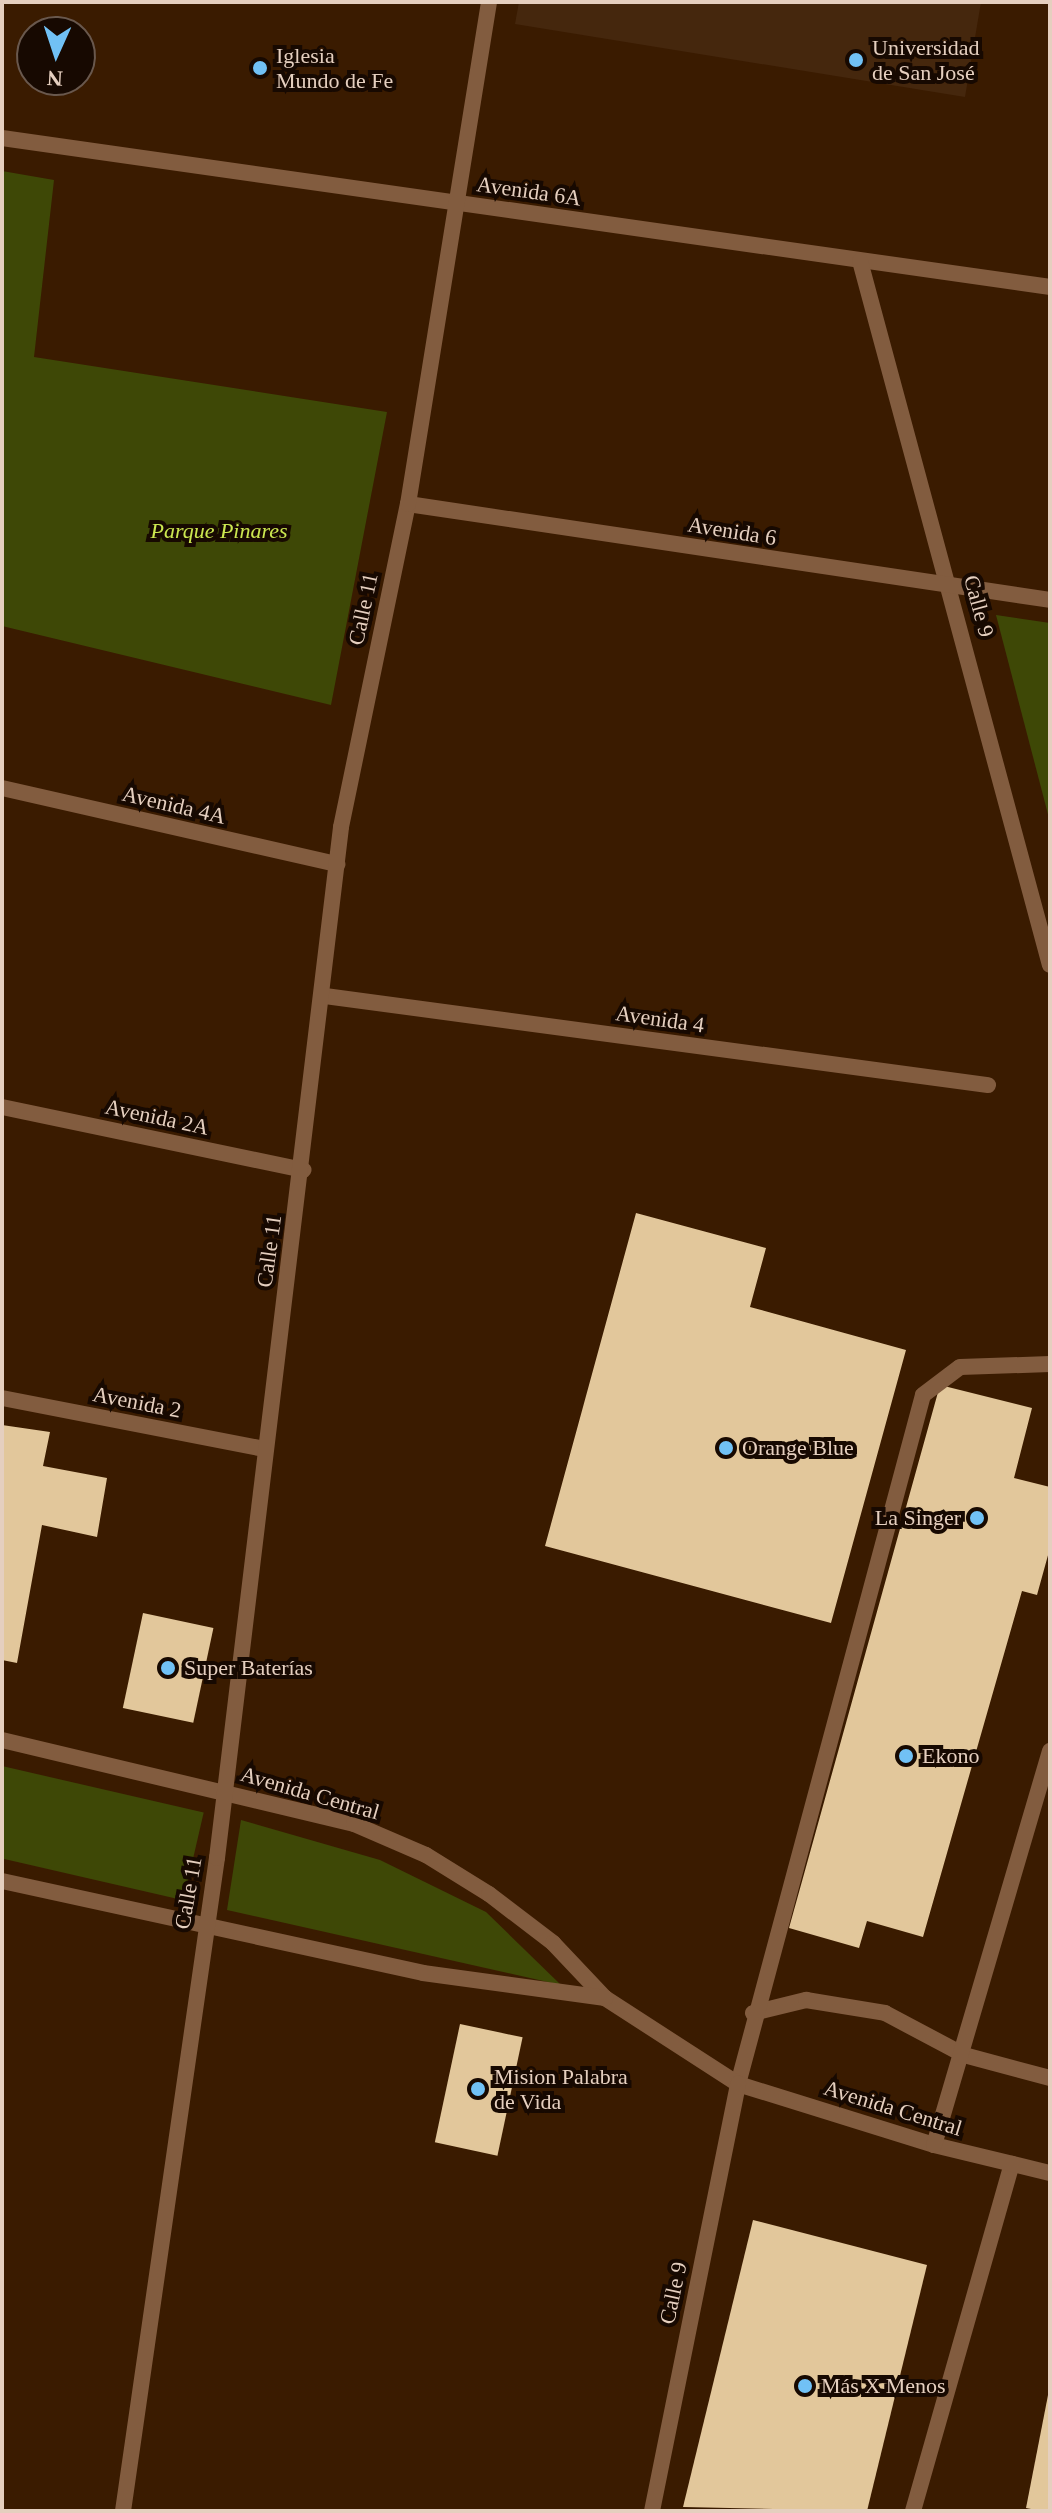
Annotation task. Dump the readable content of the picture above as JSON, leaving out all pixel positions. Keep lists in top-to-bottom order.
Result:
{
  "streets": {
    "street": [
      "Avenida 6A",
      "Avenida 6",
      "Calle 9",
      "Calle 11",
      "Avenida 4A",
      "Avenida 4",
      "Avenida 2A",
      "Avenida 2",
      "Avenida Central"
    ]
  },
  "crossings": [
    ["Avenida 6A", "Calle 9"],
    ["Avenida 6A", "Calle 11"],
    ["Avenida 6", "Calle 9"],
    ["Avenida 6", "Calle 11"],
    ["Calle 9", "Avenida Central"],
    ["Calle 11", "Avenida 4A"],
    ["Calle 11", "Avenida 4"],
    ["Calle 11", "Avenida 2A"],
    ["Calle 11", "Avenida 2"],
    ["Calle 11", "Avenida Central"]
  ],
  "parks": ["Parque Pinares"],
  "places": [
    "Universidad de San José",
    "Iglesia Mundo de Fe",
    "Orange Blue",
    "La Singer",
    "Super Baterías",
    "Ekono",
    "Mision Palabra de Vida",
    "Más X Menos"
  ],
  "north": "bottom"
}
